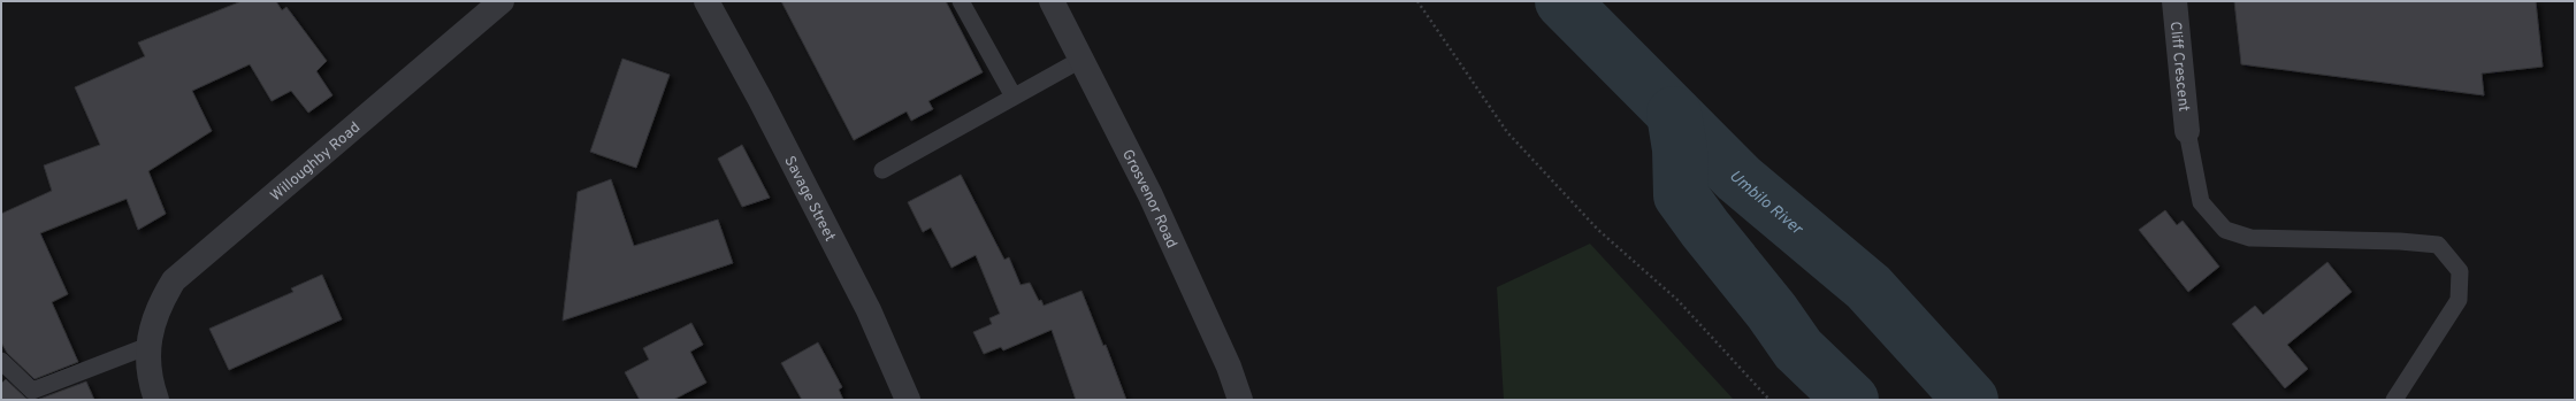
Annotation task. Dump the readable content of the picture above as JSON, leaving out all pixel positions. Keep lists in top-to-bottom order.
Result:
{
  "streets": {
    "street": [
      "Cliff Crescent",
      "Willoughby Road",
      "Savage Street",
      "Grosvenor Road"
    ]
  },
  "water": ["Umbilo River"]
}
